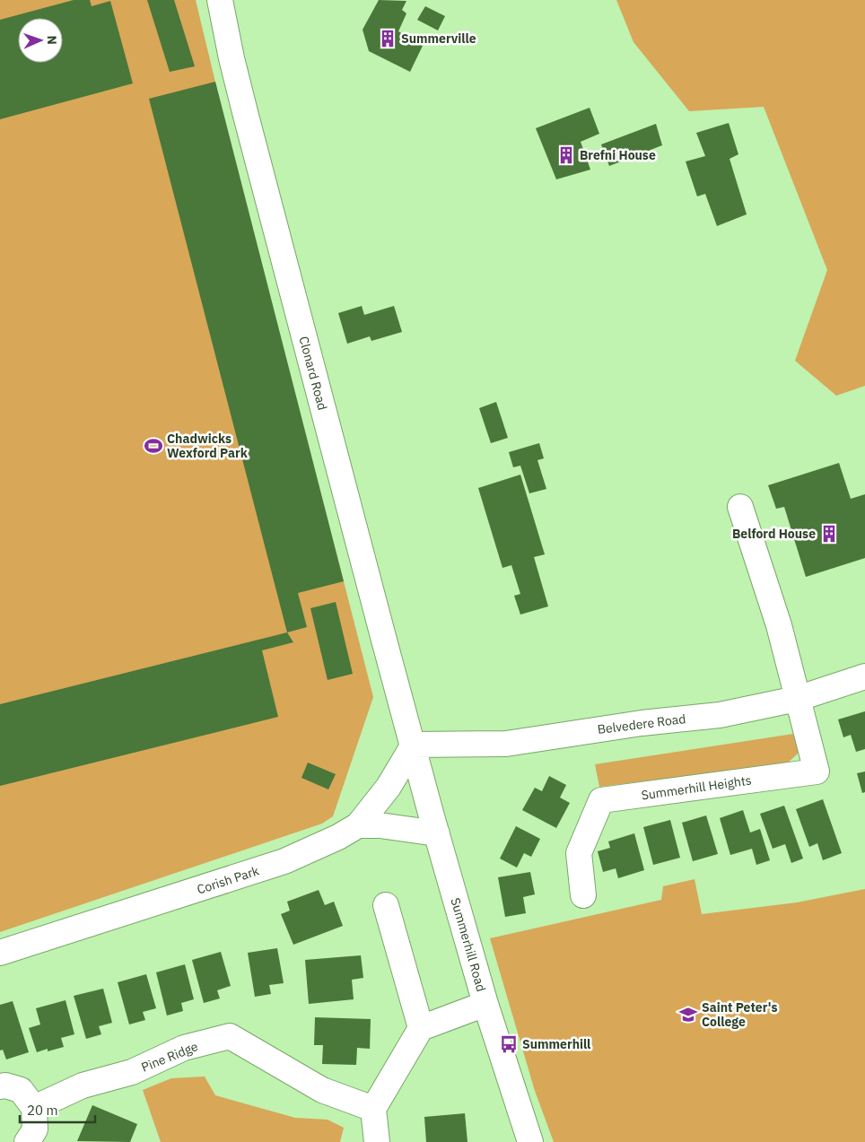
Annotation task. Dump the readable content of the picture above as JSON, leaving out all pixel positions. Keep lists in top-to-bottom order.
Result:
{
  "streets": {
    "street": [
      "Clonard Road",
      "Belvedere Road",
      "Summerhill Heights",
      "Corish Park",
      "Summerhill Road",
      "Pine Ridge"
    ]
  },
  "crossings": [
    ["Clonard Road", "Belvedere Road"],
    ["Clonard Road", "Corish Park"],
    ["Clonard Road", "Summerhill Road"],
    ["Belvedere Road", "Summerhill Heights"],
    ["Belvedere Road", "Corish Park"],
    ["Belvedere Road", "Summerhill Road"],
    ["Corish Park", "Summerhill Road"]
  ],
  "places": {
    "building": ["Summerville", "Brefni House", "Belford House"],
    "sports": ["Chadwicks Wexford Park"],
    "school or university": ["Saint Peter's College"],
    "bus stop": ["Summerhill"]
  },
  "scale_bar": "20 m",
  "north": "right"
}
